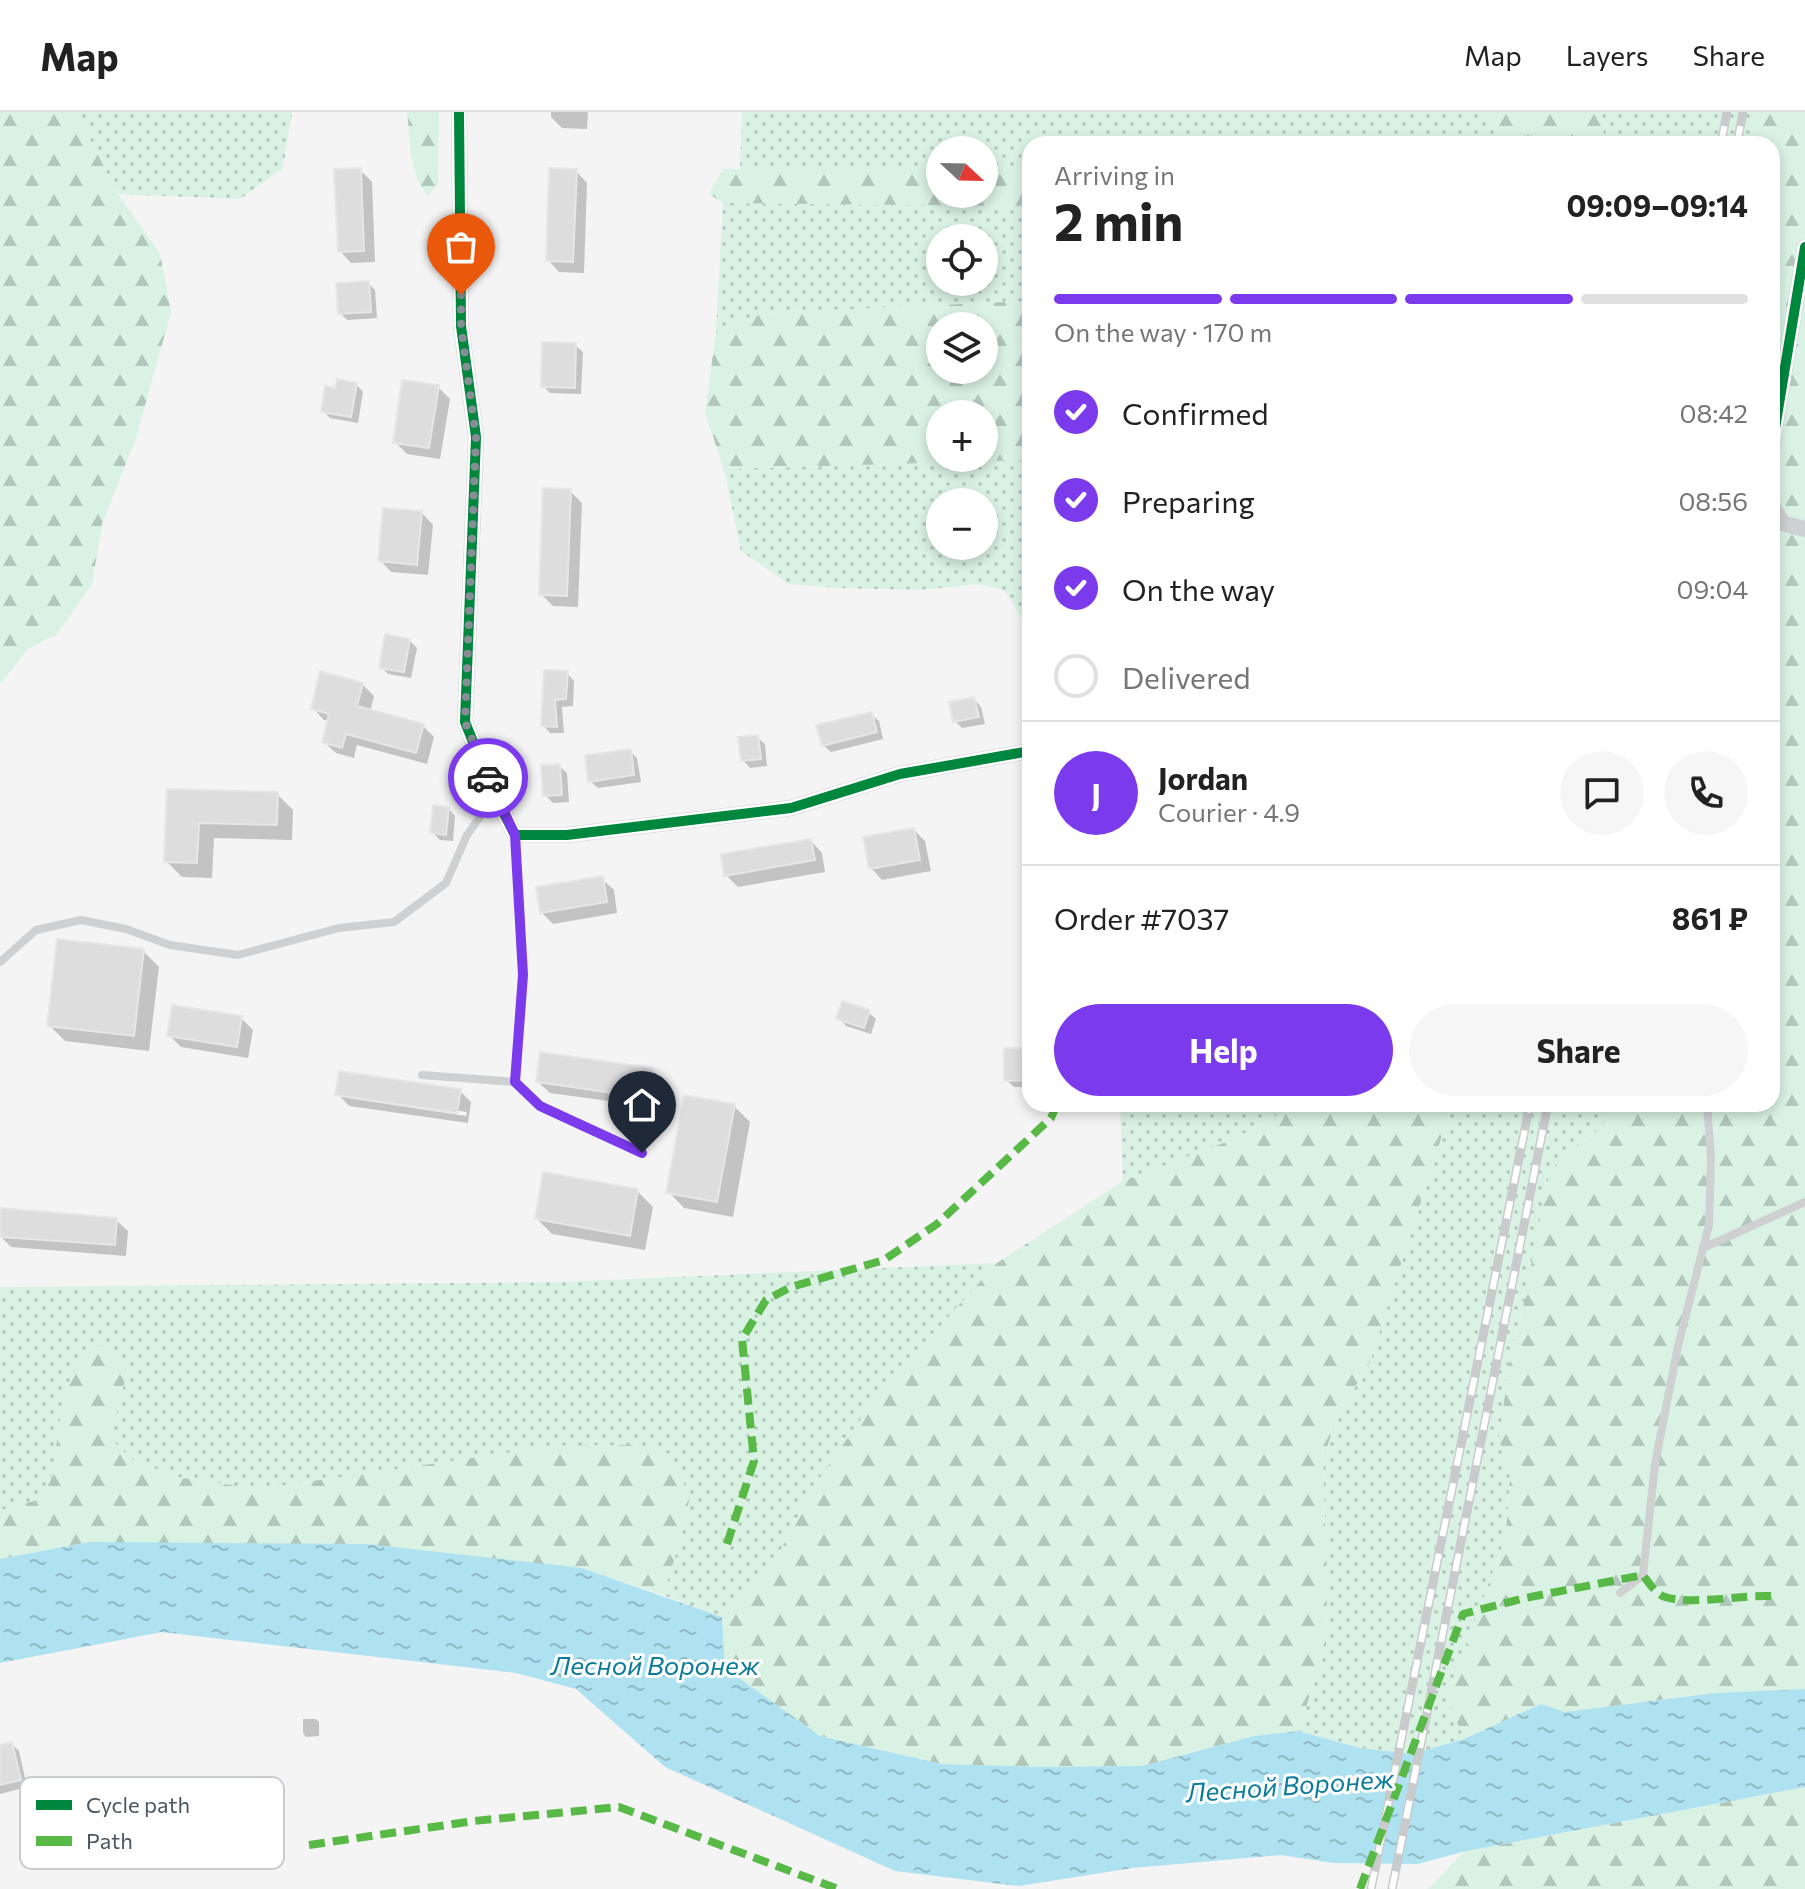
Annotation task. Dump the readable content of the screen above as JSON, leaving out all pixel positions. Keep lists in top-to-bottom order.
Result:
{
  "water": ["Лесной Воронеж"],
  "legend": ["Cycle path", "Path"],
  "north": "right",
  "page": {
    "header": "Map",
    "nav": ["Map", "Layers", "Share"],
    "map_buttons": ["+", "−"],
    "heading": ["2 min", "Arriving in", "09:09–09:14"],
    "panel": [
      "Jordan",
      "Courier · 4.9",
      "Order #7037",
      "861 ₽"
    ],
    "bar": "On the way · 170 m",
    "list": [
      ["Confirmed", "08:42"],
      ["Preparing", "08:56"],
      ["On the way", "09:04"],
      "Delivered"
    ],
    "round": "J",
    "buttons": ["Help", "Share"]
  }
}
